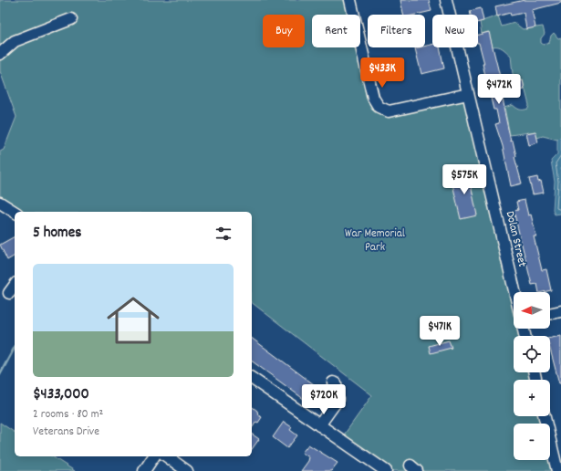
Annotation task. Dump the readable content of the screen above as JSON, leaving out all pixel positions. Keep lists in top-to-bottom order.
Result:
{
  "streets": {
    "street": ["Dolan Street"]
  },
  "parks": ["War Memorial Park"],
  "north": "left",
  "page": {
    "chip": [
      "Buy",
      "Rent",
      "Filters",
      "New"
    ],
    "price": [
      "$433K",
      "$472K",
      "$575K",
      "$471K",
      "$720K"
    ],
    "heading": "5 homes",
    "list": [
      {
        "name": "$433,000",
        "note": "2 rooms · 80 m² · Veterans Drive"
      }
    ],
    "map_buttons": ["+", "−"]
  }
}
